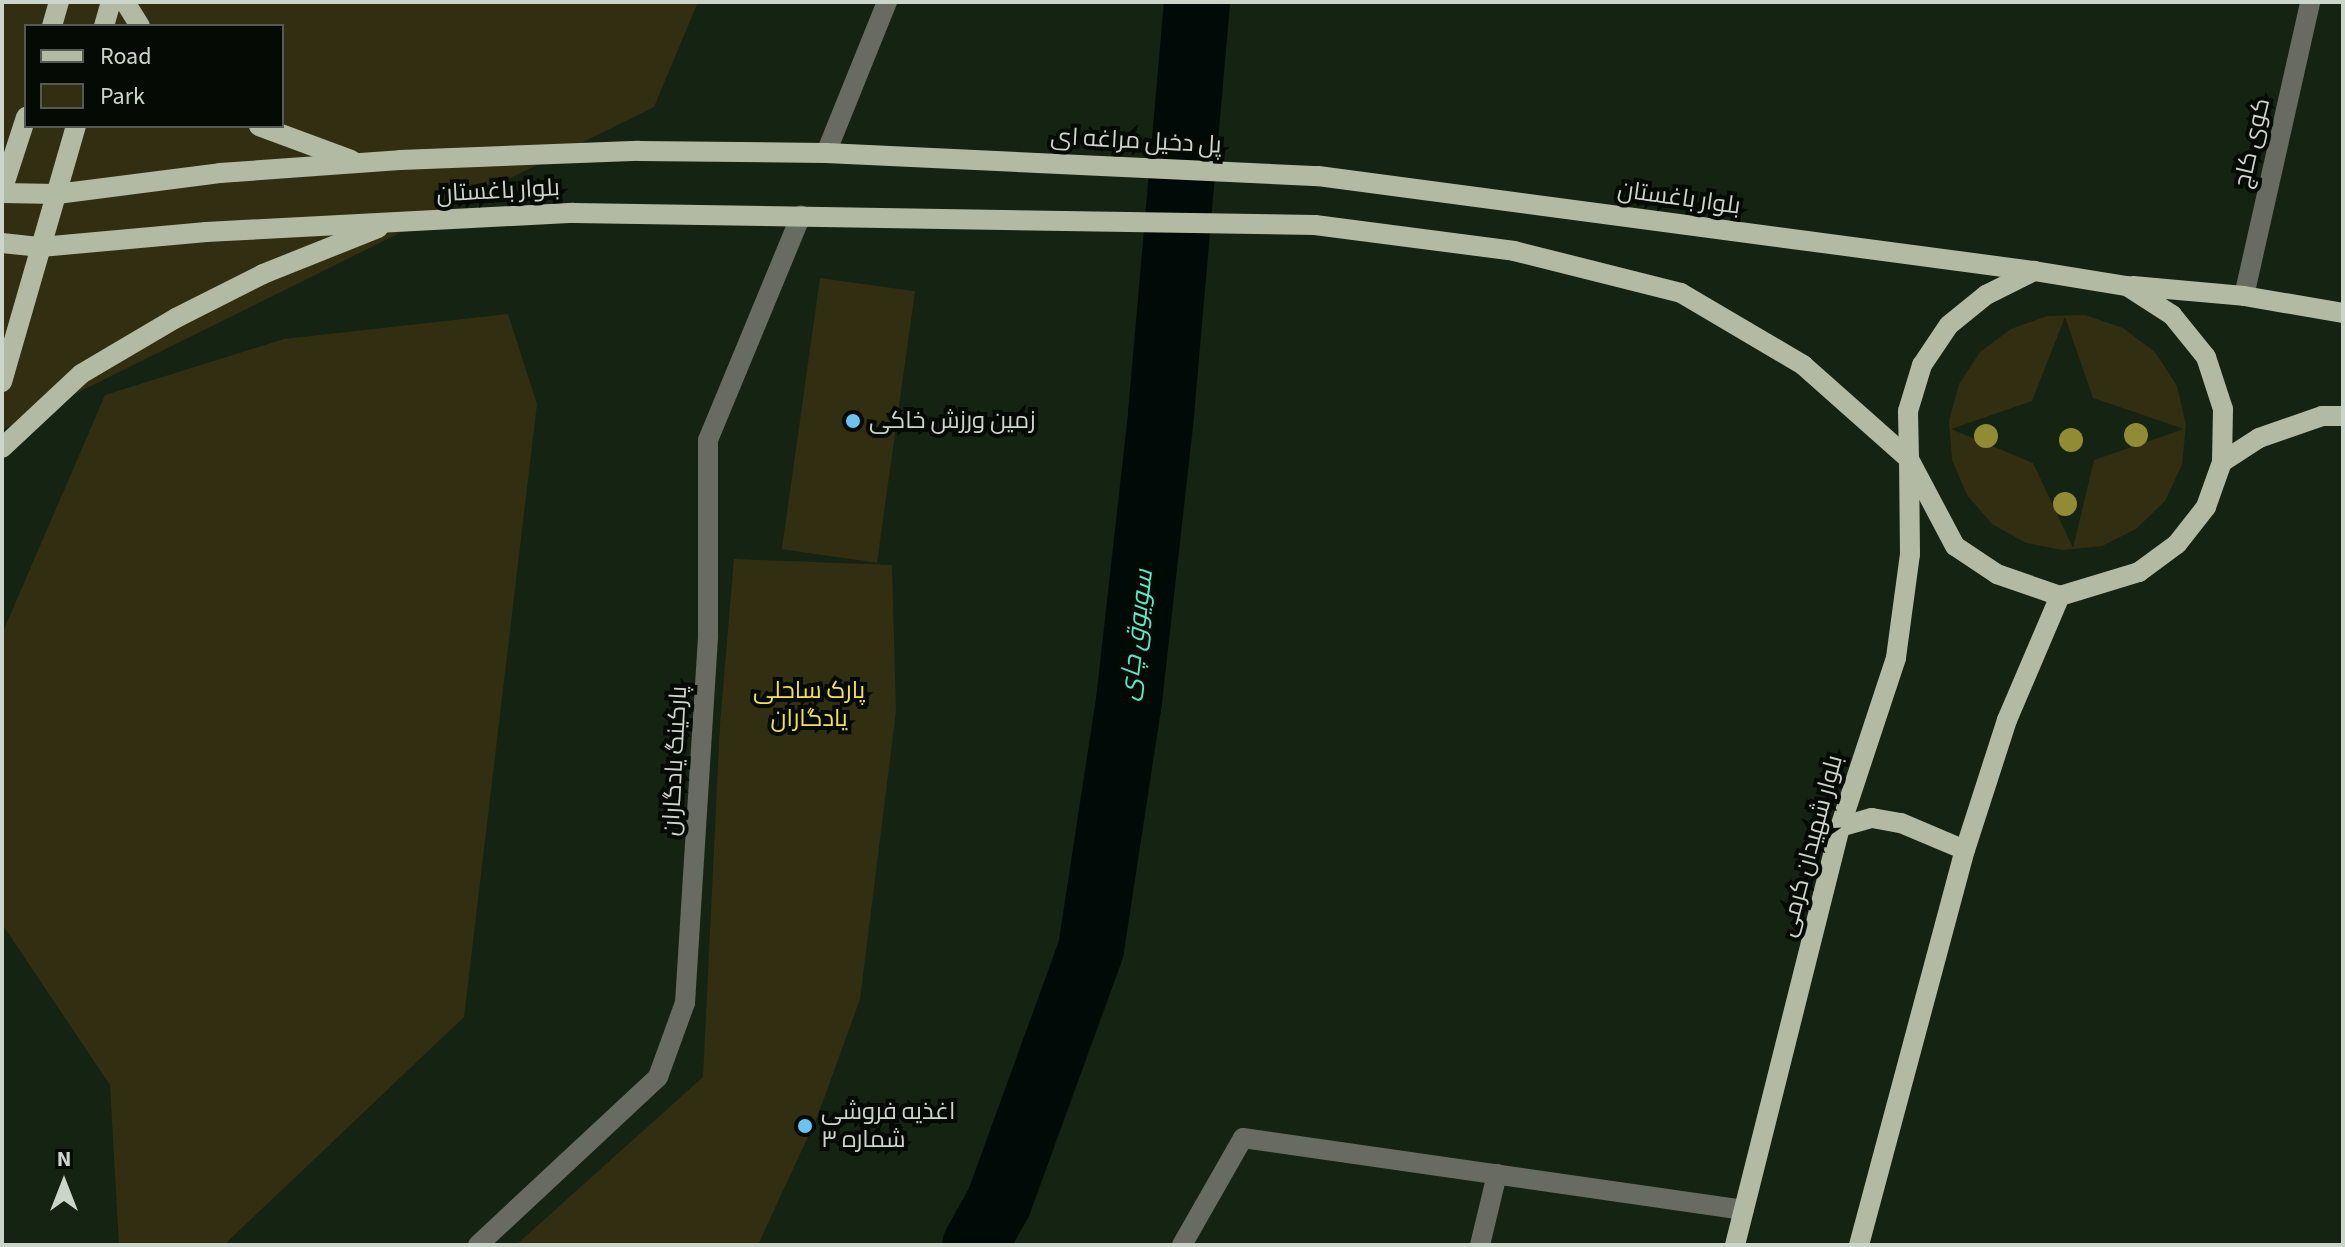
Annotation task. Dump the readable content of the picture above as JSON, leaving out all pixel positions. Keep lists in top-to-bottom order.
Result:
{
  "streets": {
    "main road": ["پل دخیل مراغه ای", "بلوار باغستان", "بلوار شهیدان کرمی"],
    "street": ["کوی کاج", "پارکینگ یادگاران"]
  },
  "crossings": [
    ["پل دخیل مراغه ای", "بلوار باغستان"],
    ["بلوار باغستان", "پارکینگ یادگاران"],
    ["بلوار باغستان", "بلوار شهیدان کرمی"]
  ],
  "water": ["سویوق چای"],
  "parks": ["پارک ساحلی یادگاران"],
  "places": ["زمین ورزش خاکی", "اغذیه فروشی شماره ۳"],
  "legend": ["Road", "Park"],
  "north": "top"
}
